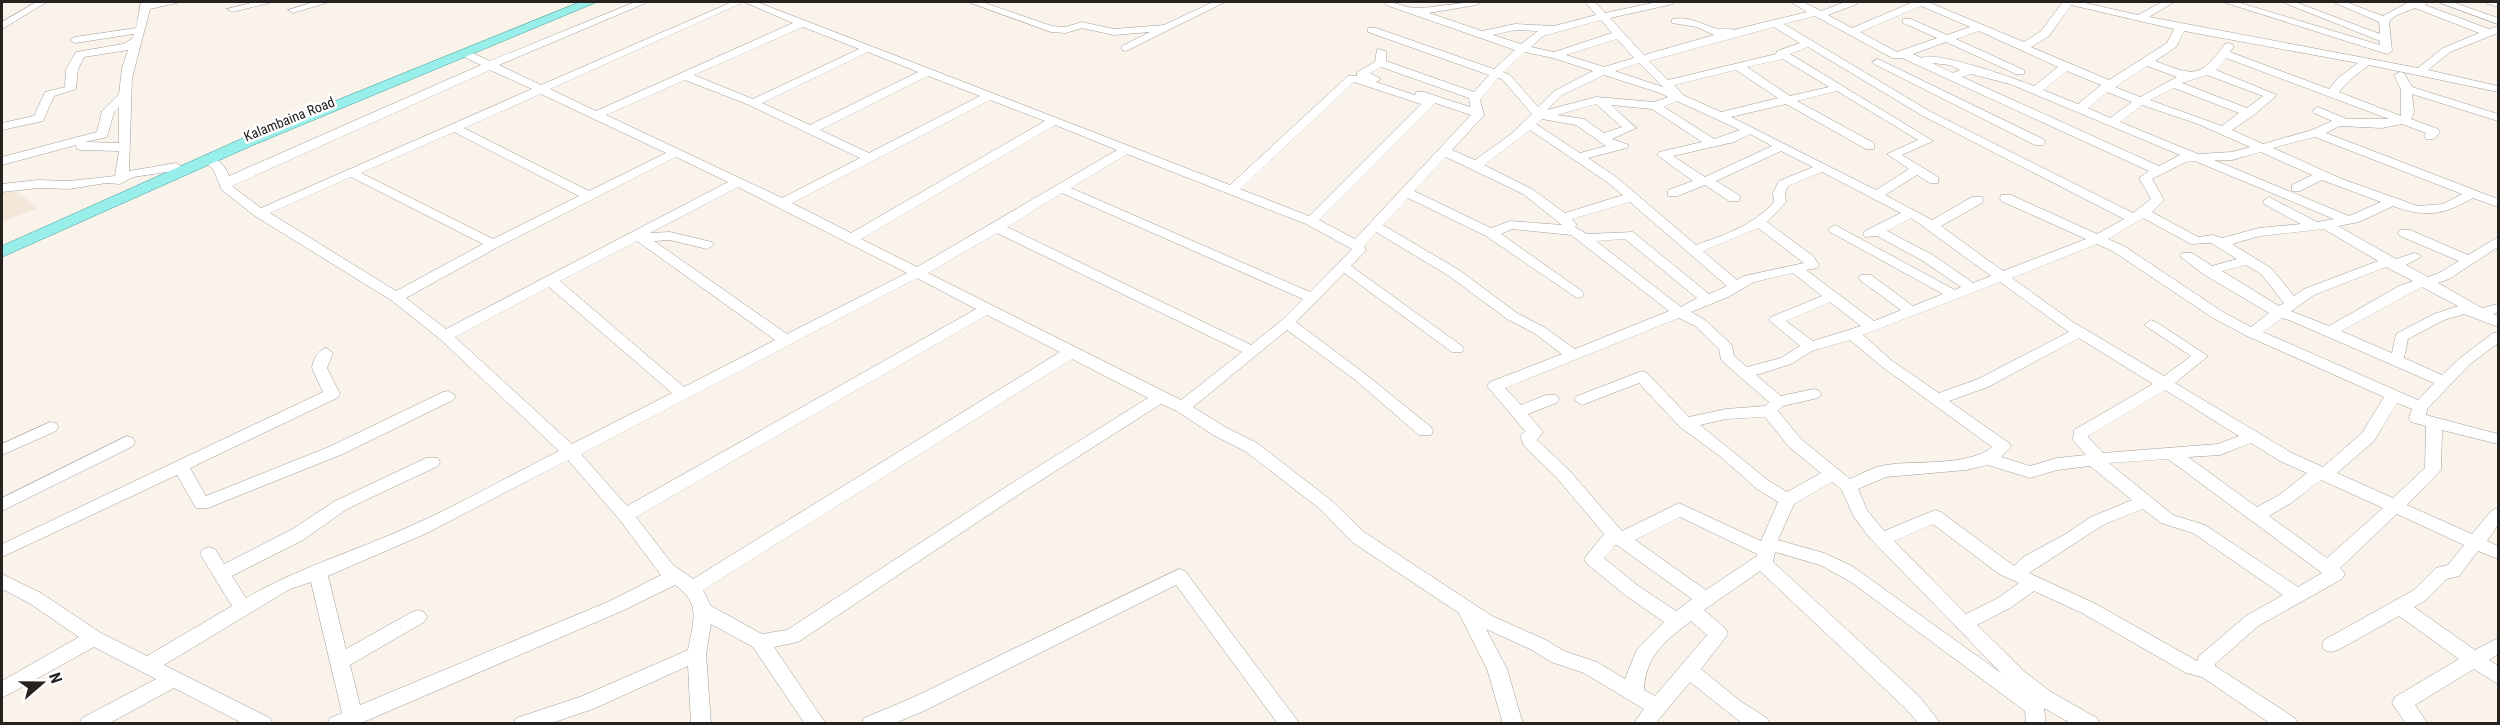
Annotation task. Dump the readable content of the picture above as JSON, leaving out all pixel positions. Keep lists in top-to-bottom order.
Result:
{
  "streets": {
    "main road": ["Kalambaina Road"]
  },
  "north": "right"
}
